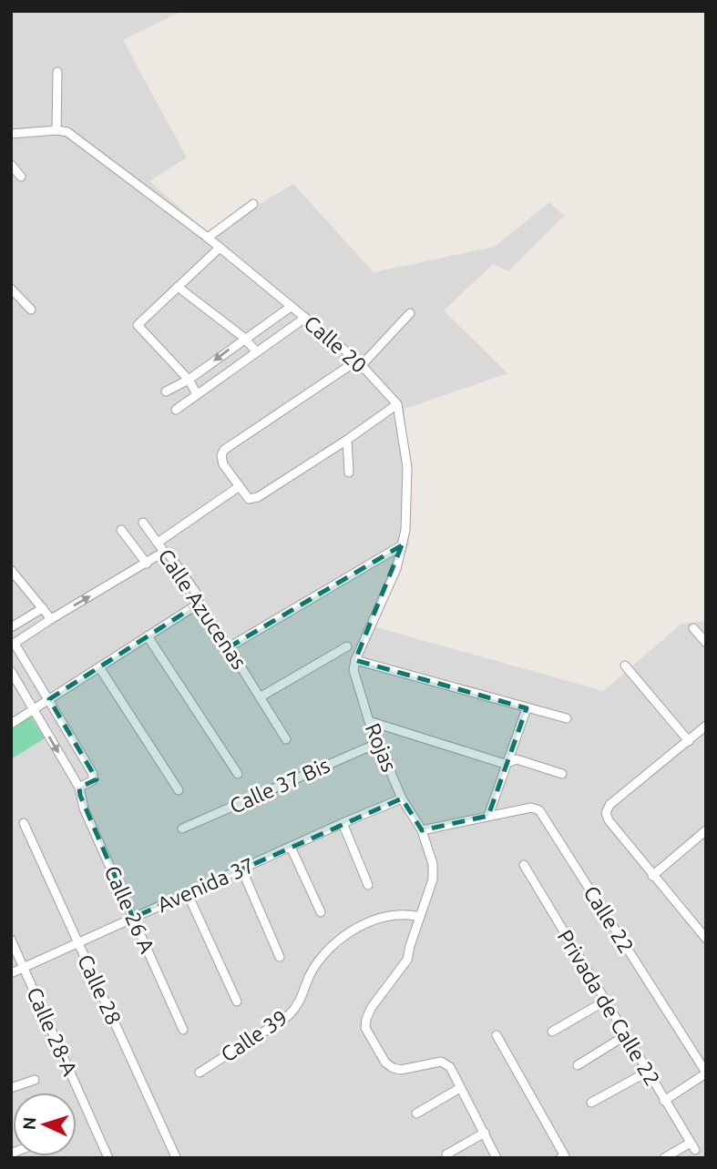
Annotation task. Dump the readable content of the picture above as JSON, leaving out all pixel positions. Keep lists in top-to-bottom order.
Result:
{
  "streets": {
    "street": [
      "Calle 20",
      "Calle Azucenas",
      "Rojas",
      "Calle 37 Bis",
      "Avenida 37",
      "Calle 26 A",
      "Calle 22",
      "Calle 28",
      "Privada de Calle 22",
      "Calle 28-A",
      "Calle 39"
    ]
  },
  "crossings": [
    ["Rojas", "Calle 37 Bis"],
    ["Rojas", "Avenida 37"],
    ["Rojas", "Calle 39"],
    ["Avenida 37", "Calle 26 A"],
    ["Avenida 37", "Calle 28"],
    ["Avenida 37", "Calle 28-A"]
  ],
  "north": "left"
}
